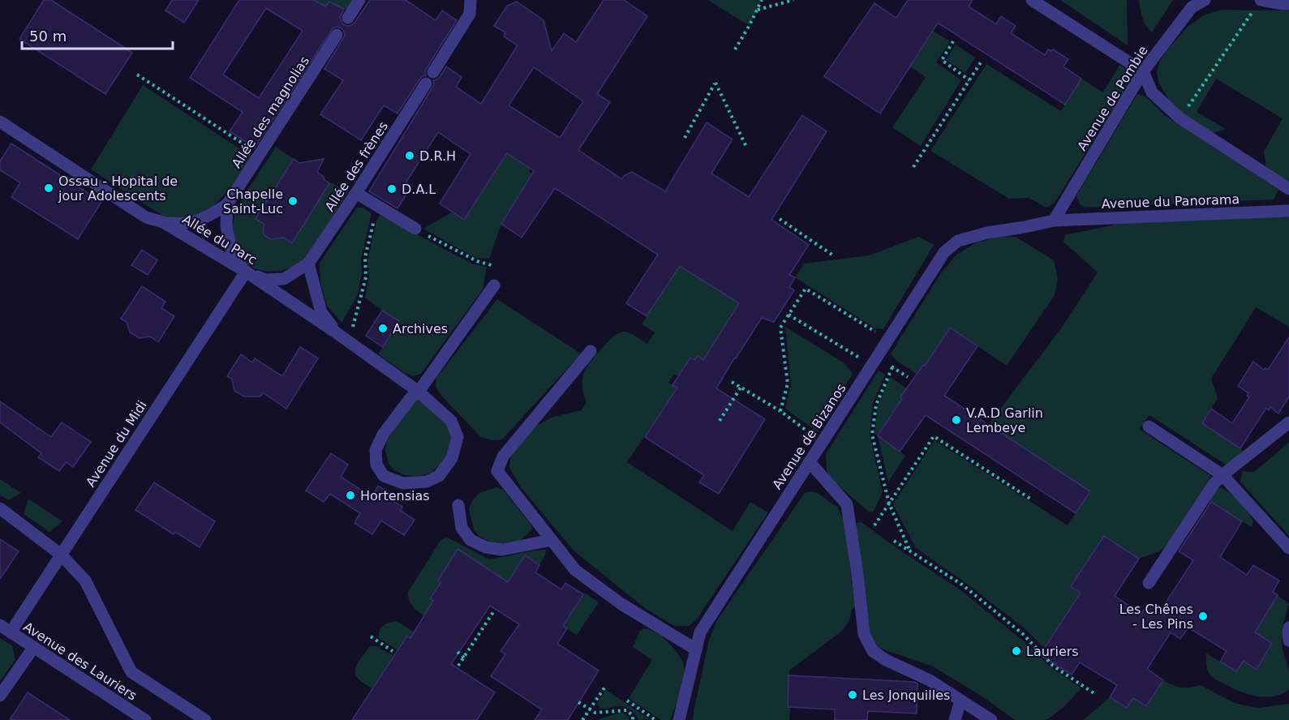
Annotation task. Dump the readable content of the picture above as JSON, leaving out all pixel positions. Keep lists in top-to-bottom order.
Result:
{
  "streets": {
    "street": [
      "Avenue de Pombie",
      "Allée des magnolias",
      "Allée des frènes",
      "Avenue du Panorama",
      "Allée du Parc",
      "Avenue de Bizanos",
      "Avenue du Midi",
      "Avenue des Lauriers"
    ]
  },
  "crossings": [
    ["Avenue de Pombie", "Avenue du Panorama"],
    ["Avenue du Panorama", "Avenue de Bizanos"],
    ["Allée du Parc", "Avenue du Midi"],
    ["Avenue du Midi", "Avenue des Lauriers"]
  ],
  "places": [
    "D.R.H",
    "Ossau - Hopital de jour Adolescents",
    "D.A.L",
    "Chapelle Saint-Luc",
    "Archives",
    "V.A.D Garlin Lembeye",
    "Hortensias",
    "Les Chênes - Les Pins",
    "Lauriers",
    "Les Jonquilles"
  ],
  "scale_bar": "50 m"
}
